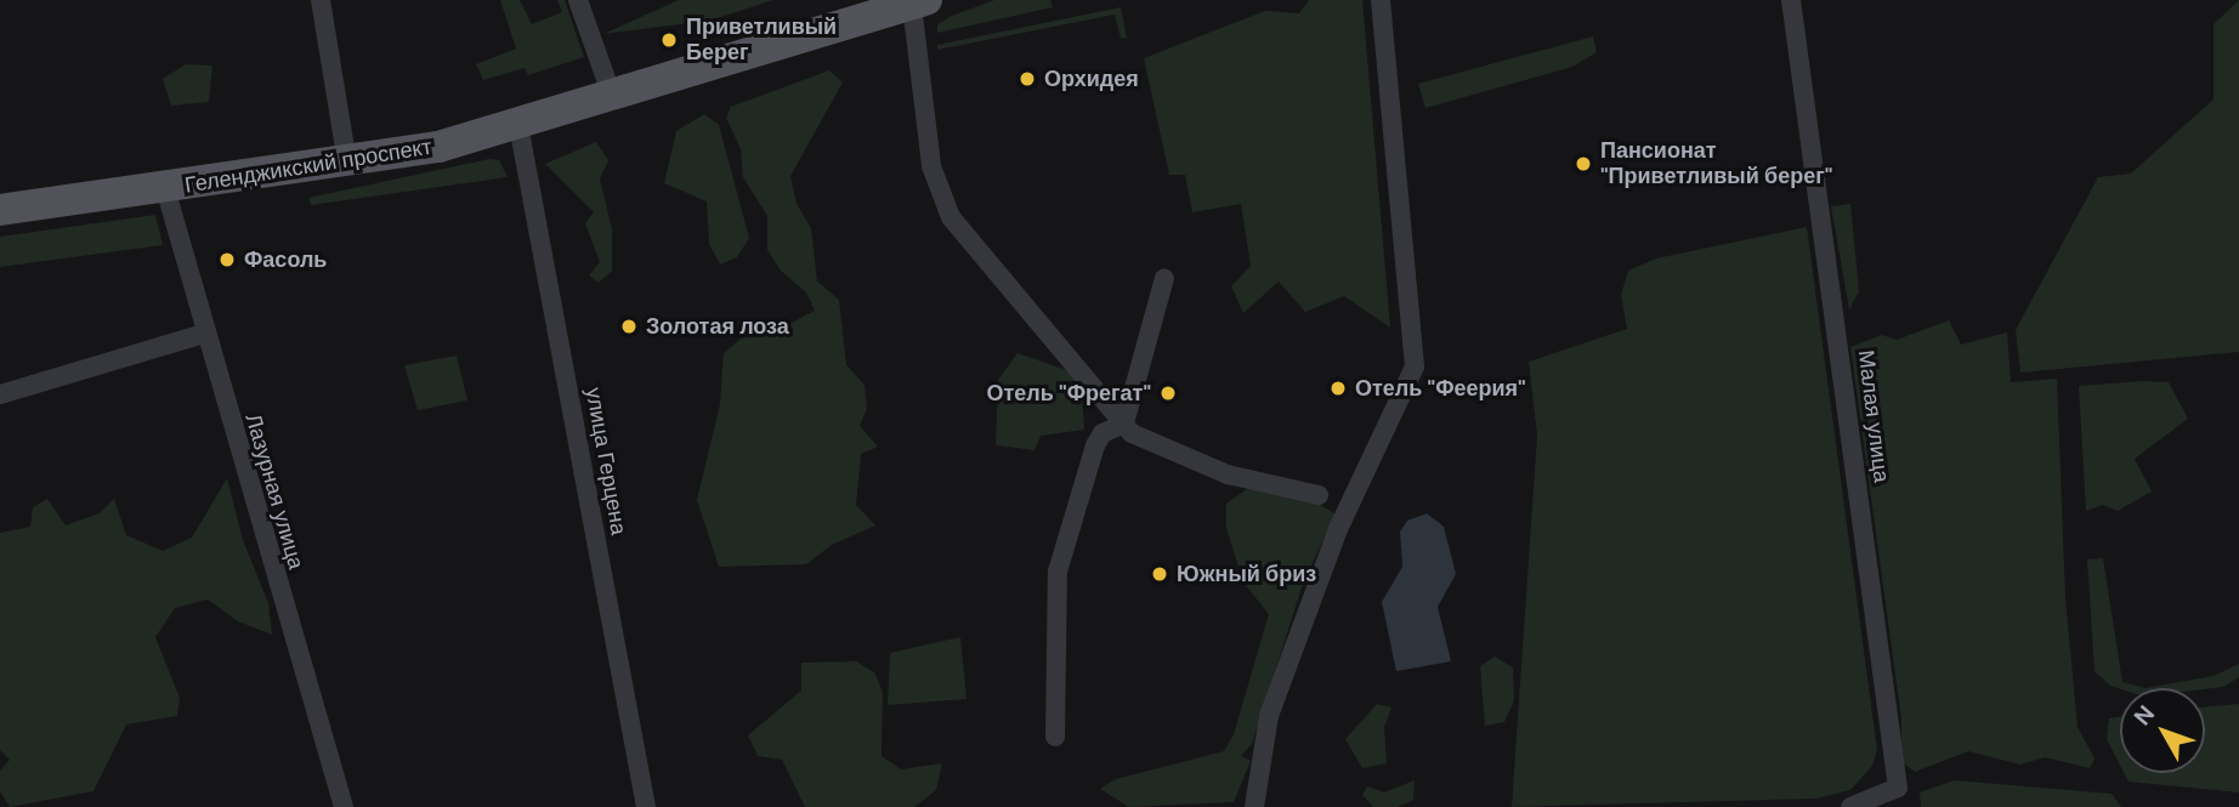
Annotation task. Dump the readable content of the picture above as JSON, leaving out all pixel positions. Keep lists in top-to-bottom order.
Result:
{
  "streets": {
    "main road": ["Геленджикский проспект"],
    "street": ["Малая улица", "улица Герцена", "Лазурная улица"]
  },
  "crossings": [
    ["Геленджикский проспект", "улица Герцена"],
    ["Геленджикский проспект", "Лазурная улица"]
  ],
  "places": [
    "Приветливый Берег",
    "Орхидея",
    "Пансионат \"Приветливый берег\"",
    "Фасоль",
    "Золотая лоза",
    "Отель \"Феерия\"",
    "Отель \"Фрегат\"",
    "Южный бриз"
  ],
  "north": "top left"
}
